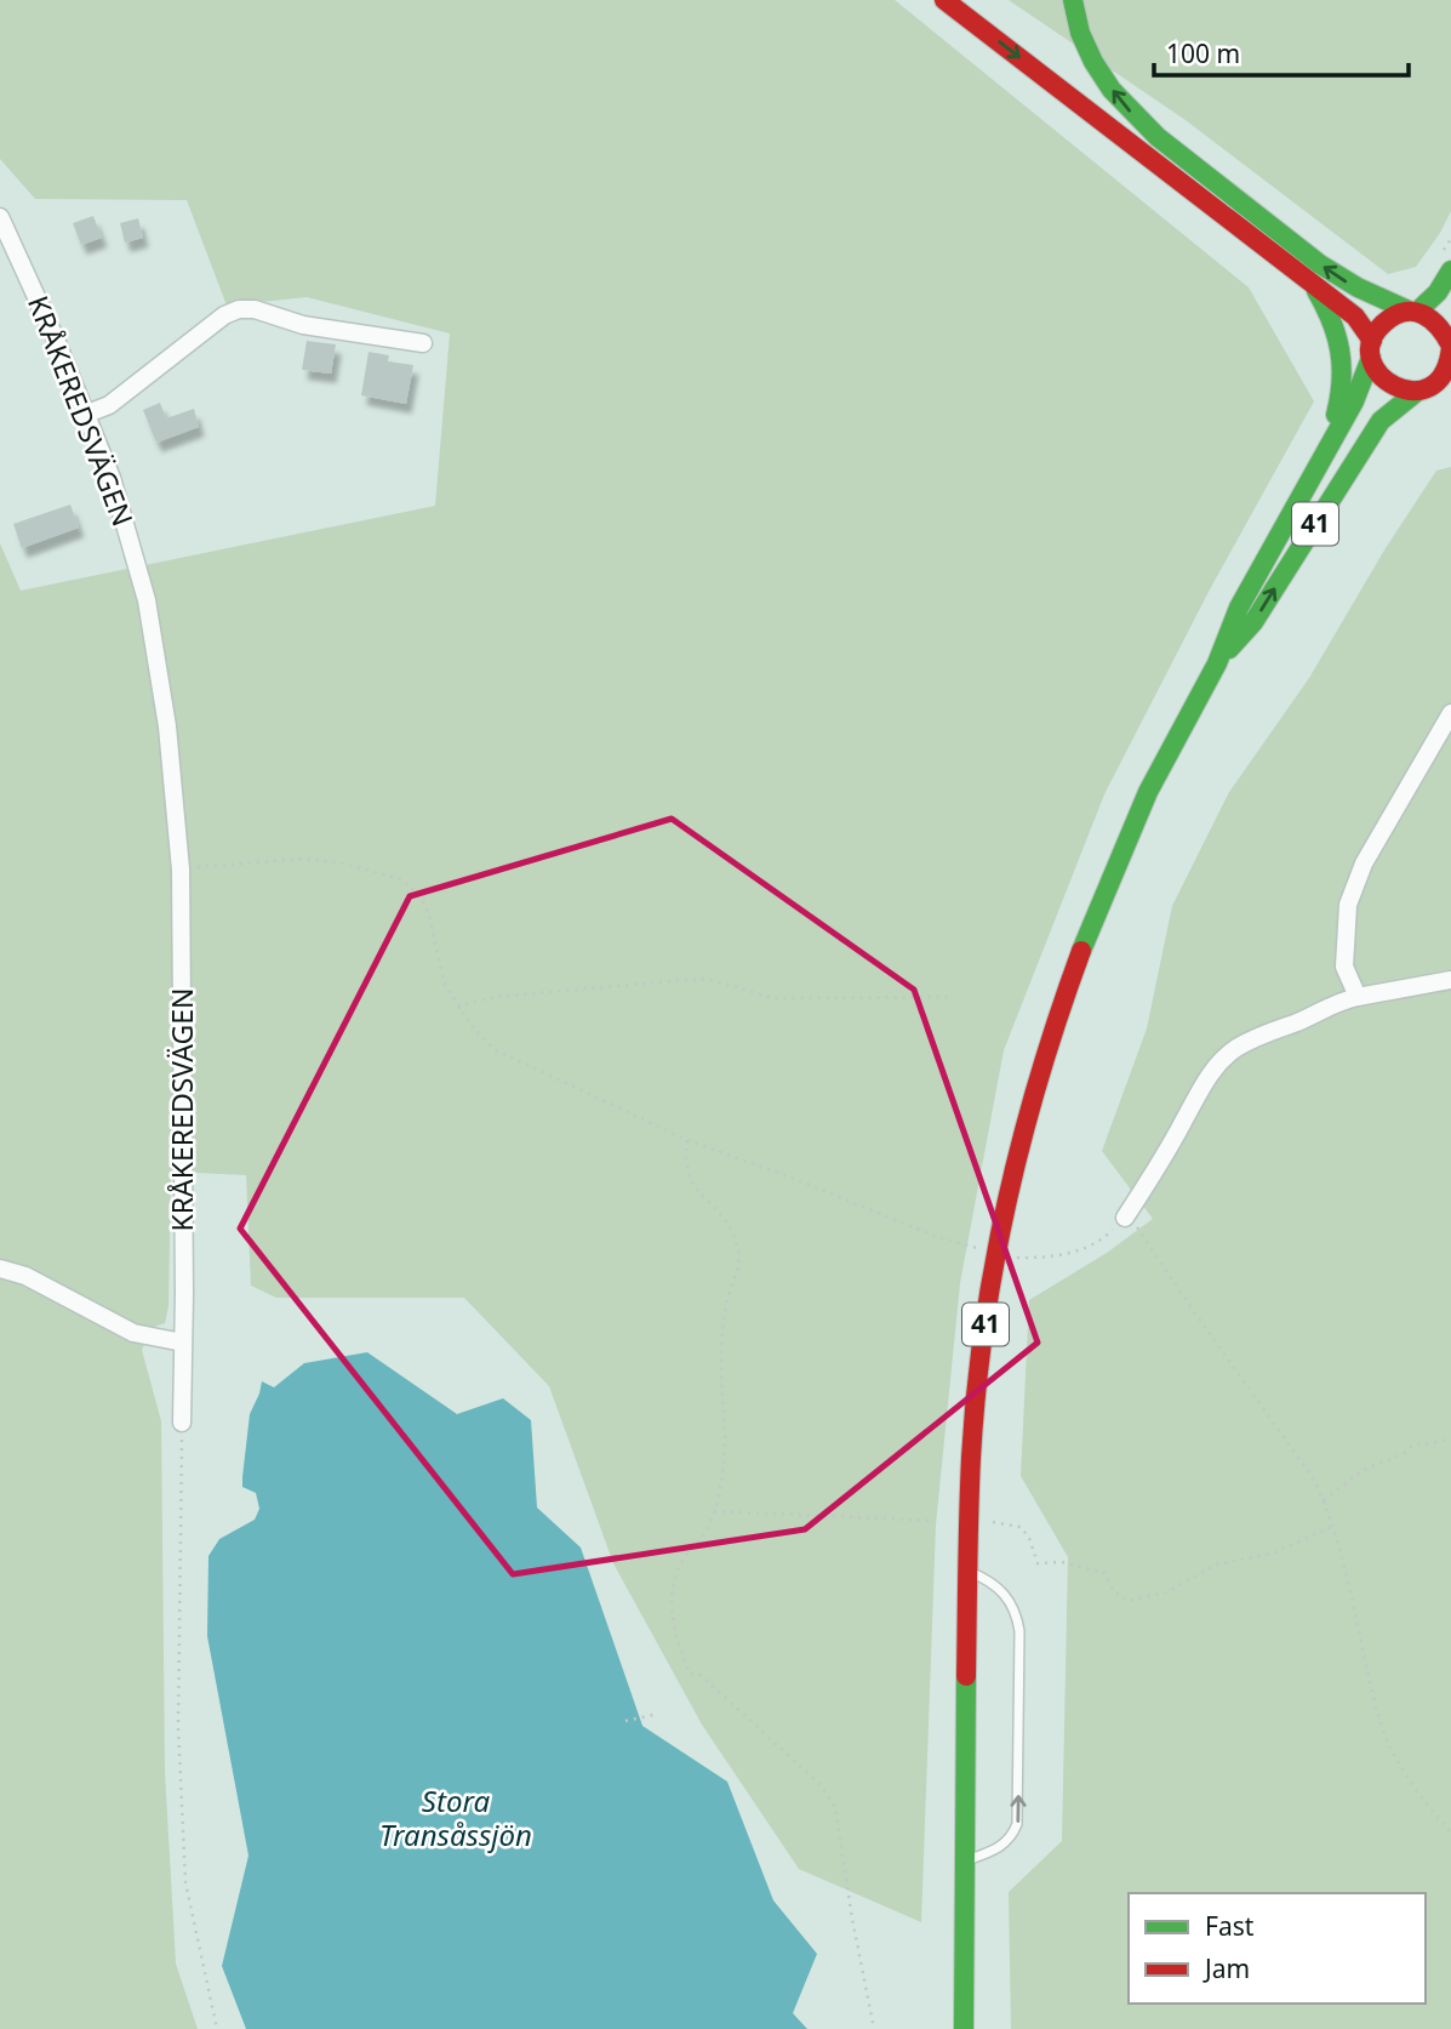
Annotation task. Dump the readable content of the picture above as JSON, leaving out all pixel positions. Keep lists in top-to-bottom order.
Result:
{
  "streets": {
    "main road": ["41"],
    "street": ["KRÅKEREDSVÄGEN"]
  },
  "water": ["Stora Transåssjön"],
  "legend": ["Fast", "Jam"],
  "scale_bar": "100 m"
}
